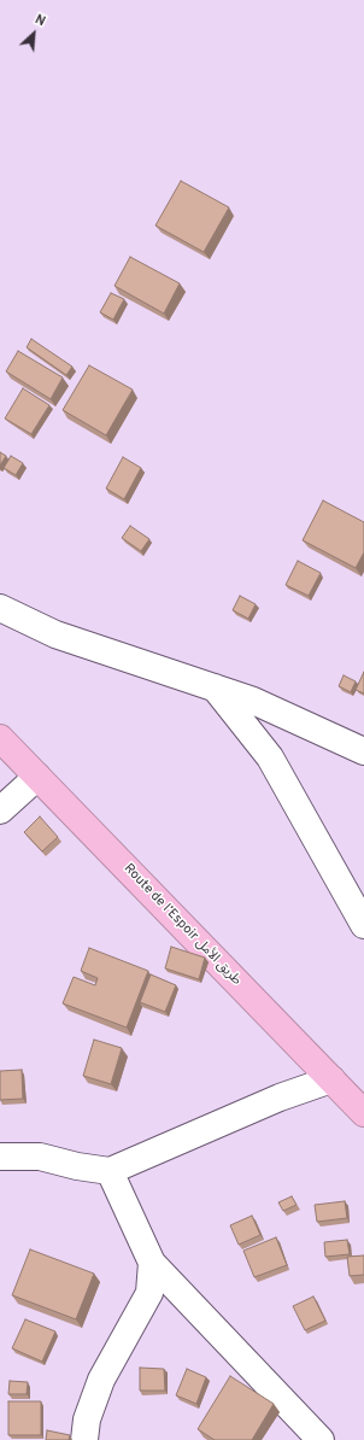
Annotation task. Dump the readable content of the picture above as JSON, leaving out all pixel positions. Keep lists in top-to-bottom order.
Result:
{
  "streets": {
    "highway": ["Route de l’Espoir طريق الأمل"]
  },
  "north": "top right"
}
